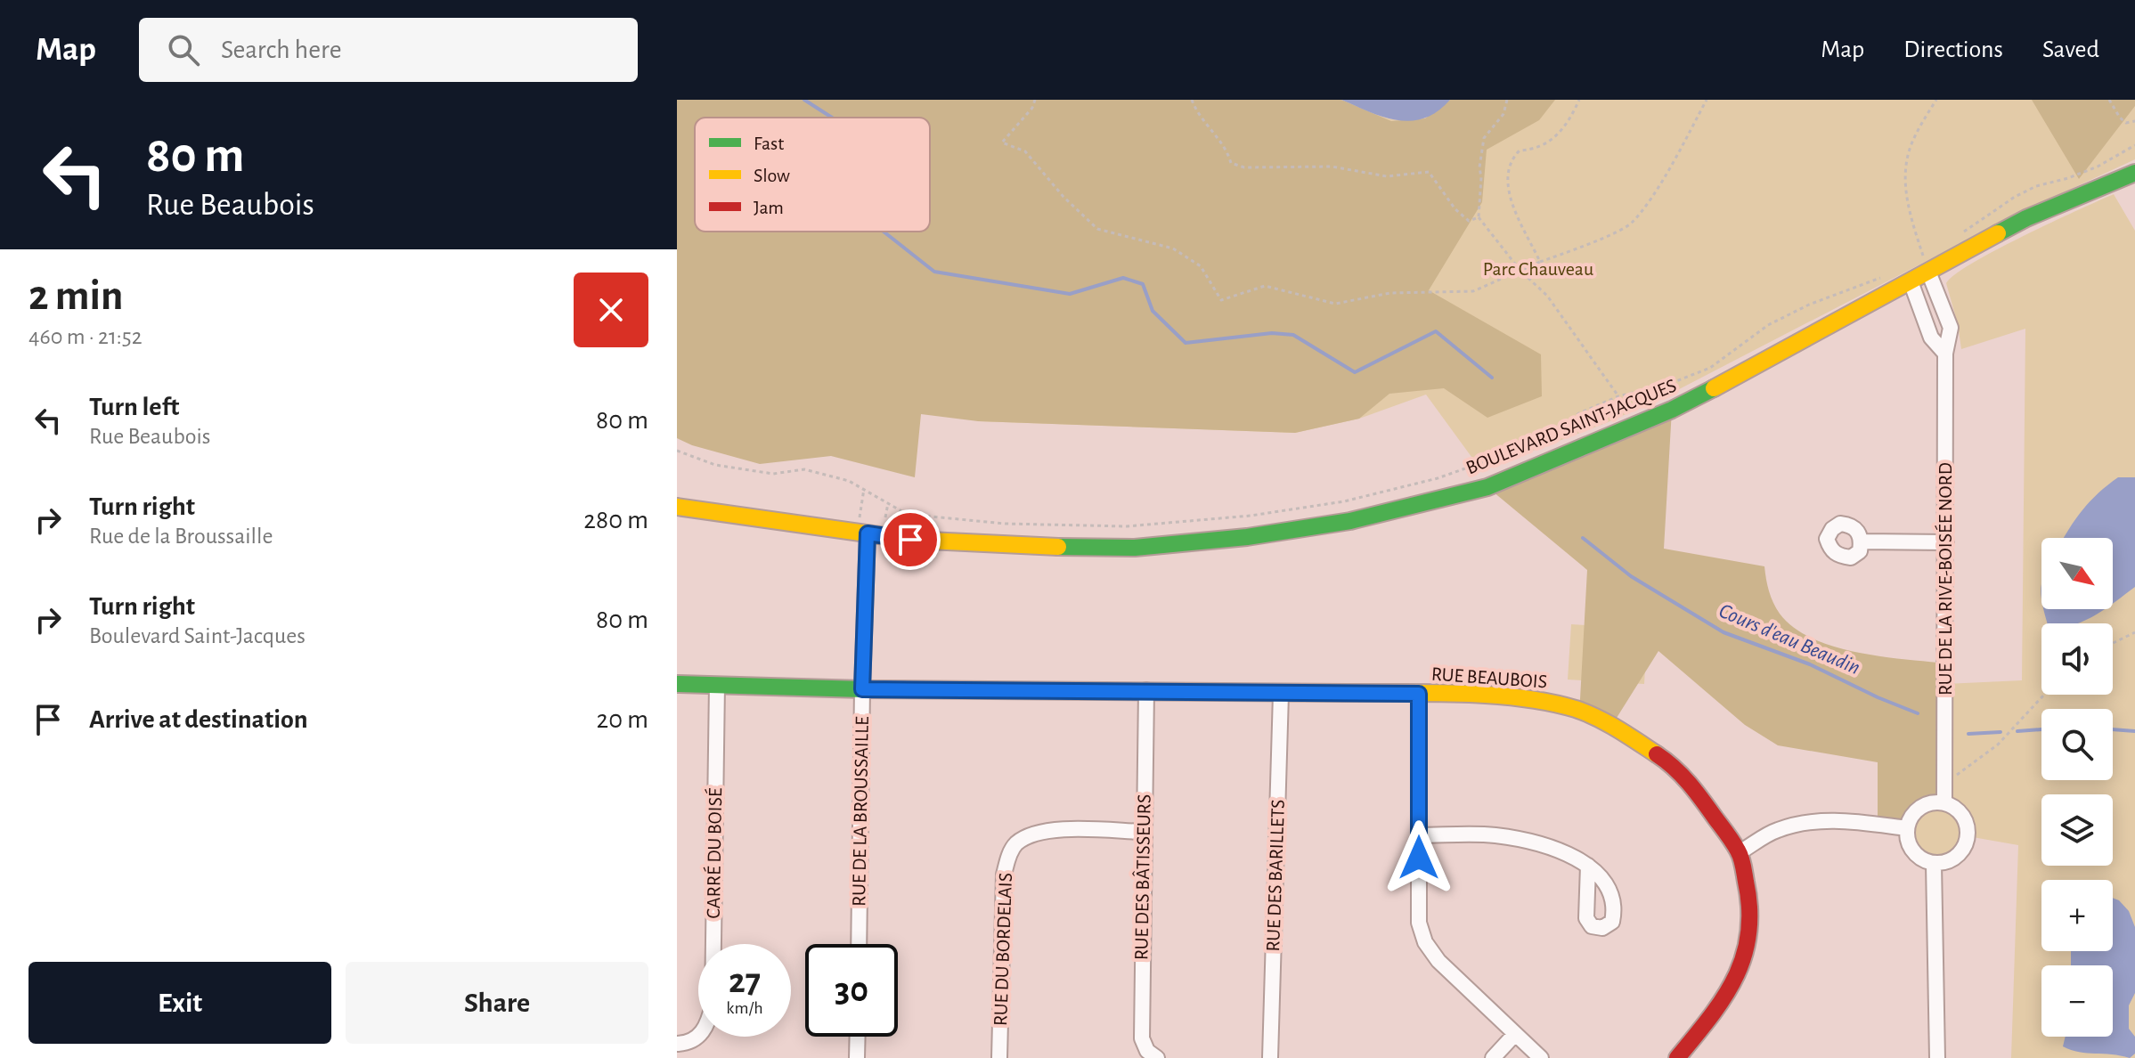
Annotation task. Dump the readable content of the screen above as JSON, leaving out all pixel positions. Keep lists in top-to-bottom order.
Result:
{
  "streets": {
    "street": [
      "BOULEVARD SAINT-JACQUES",
      "RUE DE LA RIVE-BOISÉE NORD",
      "RUE BEAUBOIS",
      "RUE DE LA BROUSSAILLE",
      "CARRÉ DU BOISÉ",
      "RUE DES BARILLETS",
      "RUE DES BÂTISSEURS",
      "RUE DU BORDELAIS"
    ]
  },
  "crossings": [
    ["BOULEVARD SAINT-JACQUES", "RUE DE LA RIVE-BOISÉE NORD"],
    ["BOULEVARD SAINT-JACQUES", "RUE DE LA BROUSSAILLE"],
    ["RUE BEAUBOIS", "RUE DE LA BROUSSAILLE"],
    ["RUE BEAUBOIS", "CARRÉ DU BOISÉ"],
    ["RUE BEAUBOIS", "RUE DES BARILLETS"],
    ["RUE BEAUBOIS", "RUE DES BÂTISSEURS"],
    ["RUE DES BÂTISSEURS", "RUE DU BORDELAIS"]
  ],
  "water": ["Cours d'eau Beaudin"],
  "parks": ["Parc Chauveau"],
  "legend": ["Fast", "Slow", "Jam"],
  "north": "bottom right",
  "page": {
    "header": "Map",
    "search": "Search here",
    "nav": ["Map", "Directions", "Saved"],
    "turn": ["80 m", "Rue Beaubois"],
    "heading": ["2 min", "460 m · 21:52"],
    "list": [
      {
        "name": "Turn left",
        "note": "Rue Beaubois",
        "value": "80 m"
      },
      {
        "name": "Turn right",
        "note": "Rue de la Broussaille",
        "value": "280 m"
      },
      {
        "name": "Turn right",
        "note": "Boulevard Saint-Jacques",
        "value": "80 m"
      },
      {
        "name": "Arrive at destination",
        "value": "20 m"
      }
    ],
    "map_buttons": ["+", "−"],
    "speed": "27 km/h",
    "limit": "30",
    "buttons": ["Exit", "Share"]
  }
}
